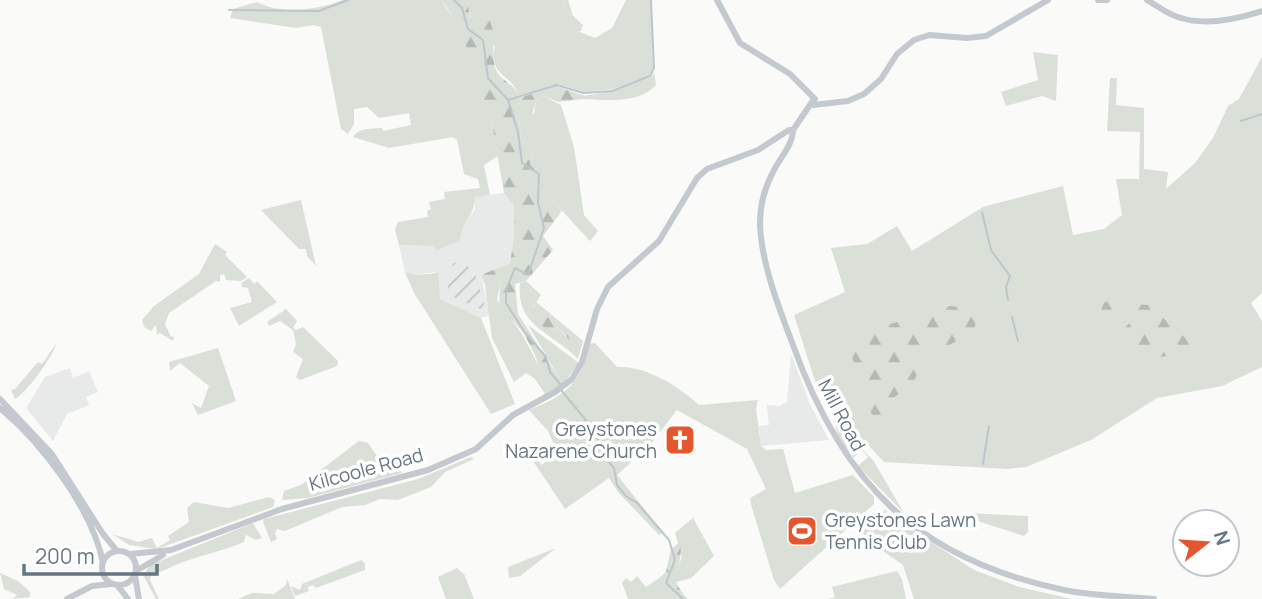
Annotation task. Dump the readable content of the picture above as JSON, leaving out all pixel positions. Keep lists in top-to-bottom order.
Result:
{
  "streets": {
    "main road": ["Mill Road", "Kilcoole Road"]
  },
  "crossings": [
    ["Mill Road", "Kilcoole Road"]
  ],
  "places": {
    "church": ["Greystones Nazarene Church"],
    "sports": ["Greystones Lawn Tennis Club"]
  },
  "scale_bar": "200 m",
  "north": "right"
}
